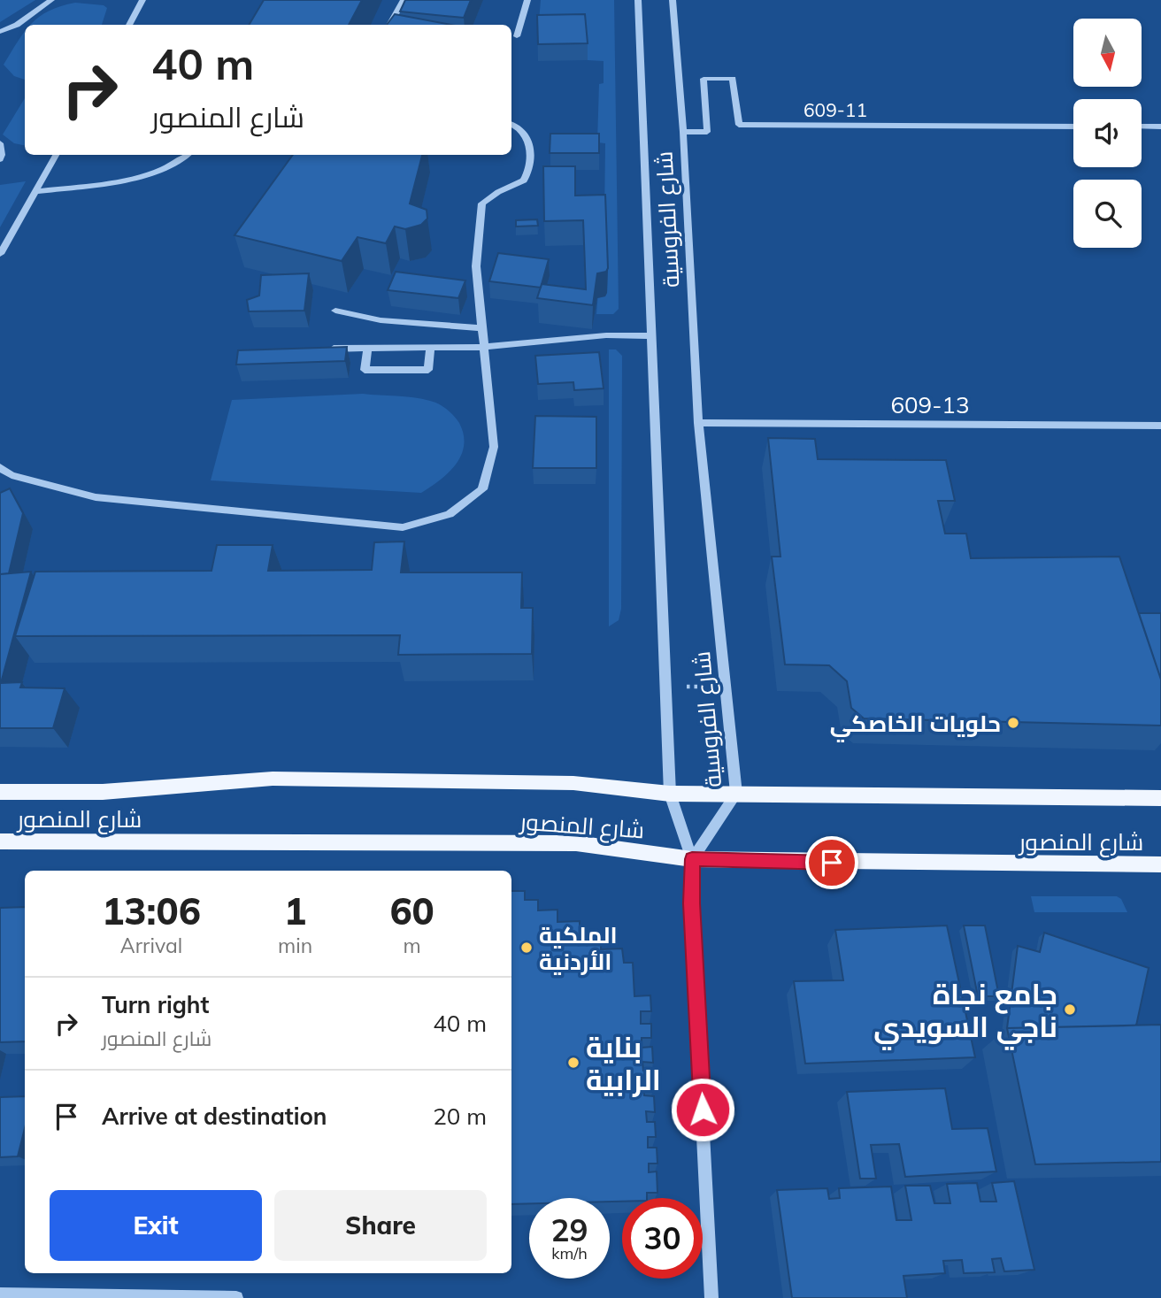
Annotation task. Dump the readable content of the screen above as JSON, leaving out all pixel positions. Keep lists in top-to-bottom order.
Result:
{
  "streets": {
    "main road": ["شارع المنصور"],
    "street": ["609-11", "شارع الفروسية", "609-13"]
  },
  "crossings": [
    ["609-11", "شارع الفروسية"],
    ["شارع الفروسية", "609-13"],
    ["شارع الفروسية", "شارع المنصور"]
  ],
  "places": [
    "حلويات الخاصكي",
    "الملكية الأردنية",
    "جامع نجاة ناجي السويدي",
    "بناية الرابية"
  ],
  "north": "bottom",
  "page": {
    "turn": ["40 m", "شارع المنصور"],
    "eta": [
      "13:06",
      "Arrival",
      "1",
      "min",
      "60",
      "m"
    ],
    "list": [
      {
        "name": "Turn right",
        "note": "شارع المنصور",
        "value": "40 m"
      },
      {
        "name": "Arrive at destination",
        "value": "20 m"
      }
    ],
    "buttons": ["Exit", "Share"],
    "speed": "29 km/h",
    "limit": "30"
  }
}
